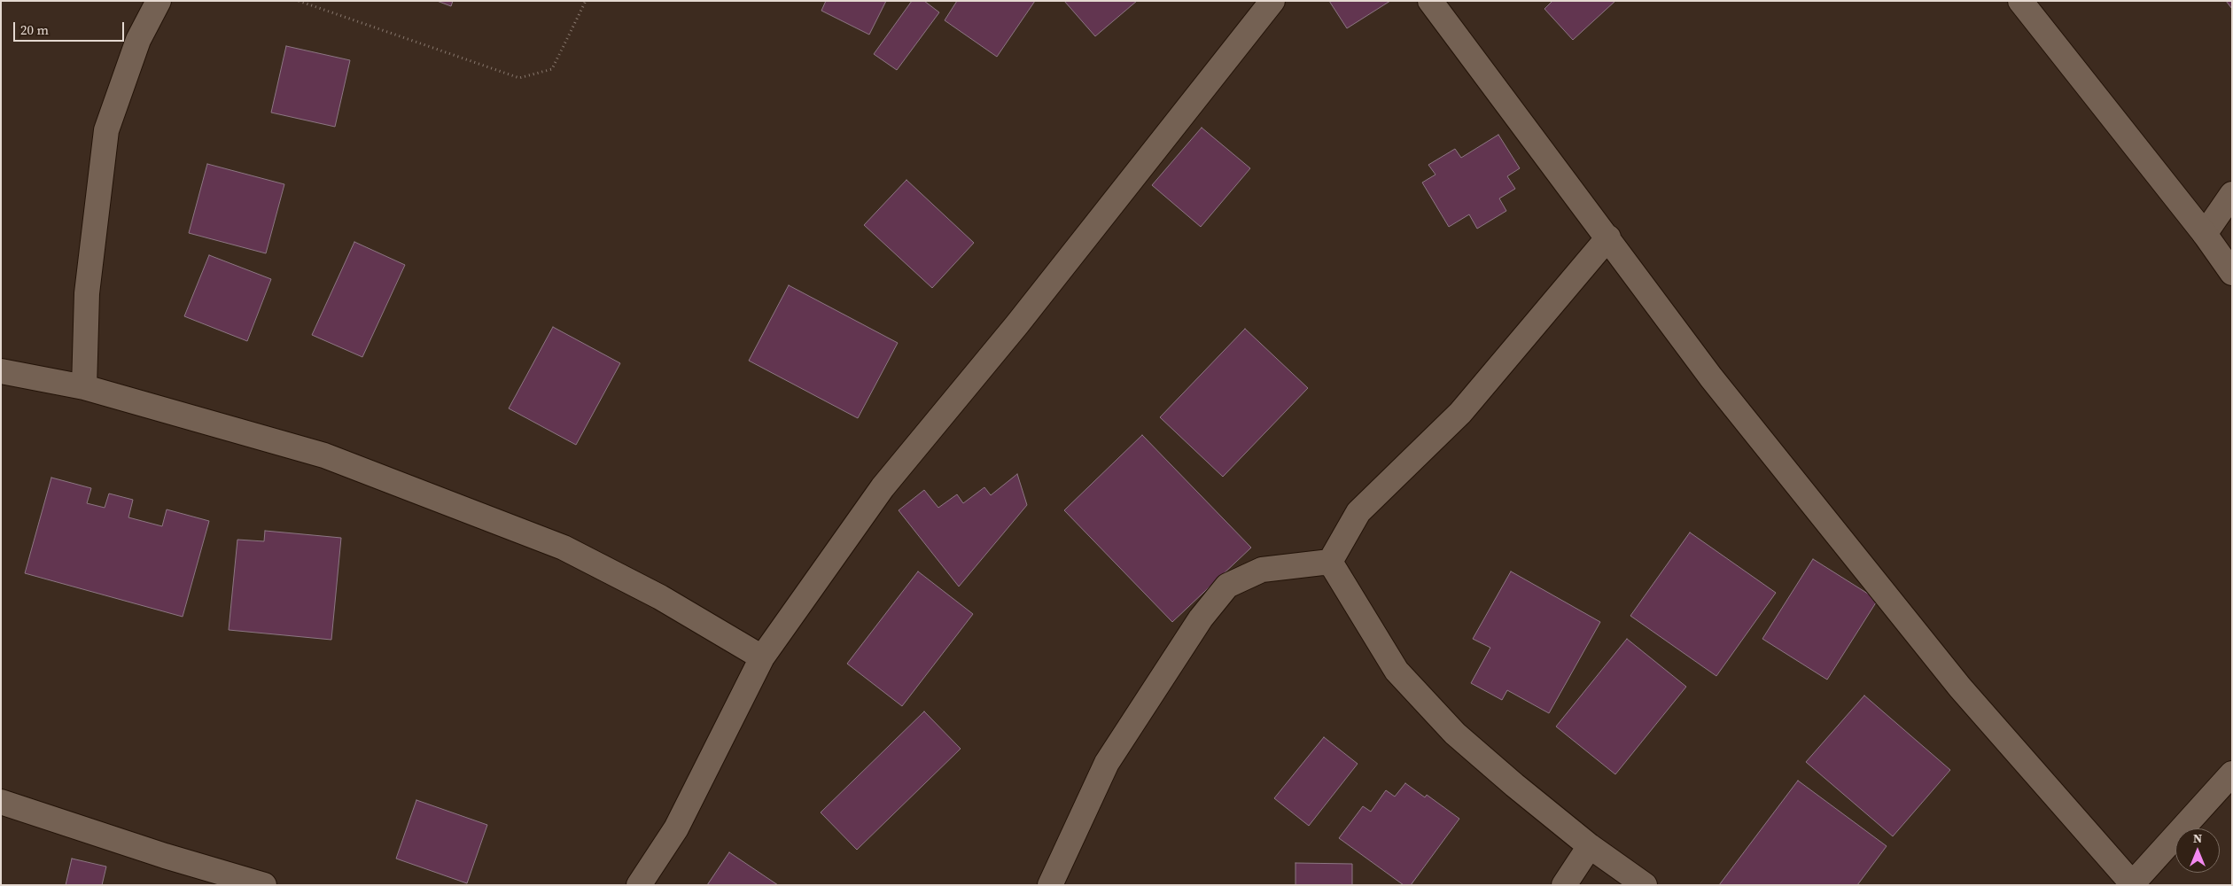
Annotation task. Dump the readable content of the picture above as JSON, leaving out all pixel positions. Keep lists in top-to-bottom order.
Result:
{
  "scale_bar": "20 m",
  "north": "top"
}
